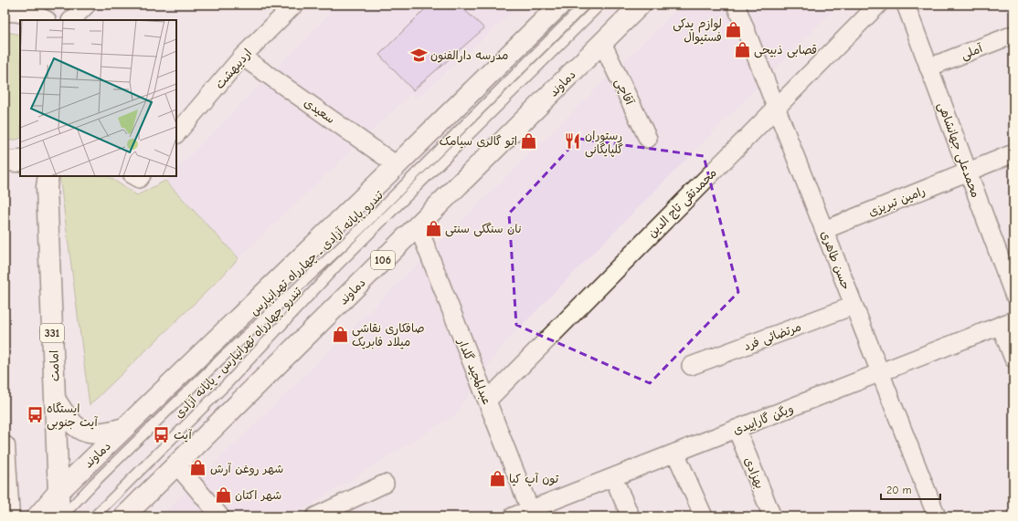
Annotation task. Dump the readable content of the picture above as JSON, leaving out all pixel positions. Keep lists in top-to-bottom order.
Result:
{
  "streets": {
    "main road": [
      "دماوند",
      "106",
      "331",
      "امامت"
    ],
    "street": [
      "آملی",
      "اردیبهشت",
      "آقاچی",
      "سعیدی",
      "محمدعلی جهانشاهی",
      "رامین تبریزی",
      "محمدتقی تاج الدین",
      "حسن طاهری",
      "مرتضائی فرد",
      "عبدالمجید گلدار",
      "ویگن گاراپیدی",
      "بهزادی"
    ],
    "lane": ["تندرو پایانه آزادی ـ چهارراه تهرانپارس", "تندرو چهارراه تهرانپارس ـ پایانه آزادی"]
  },
  "crossings": [
    ["آملی", "محمدعلی جهانشاهی"],
    ["اردیبهشت", "سعیدی"],
    ["دماوند", "آقاچی"],
    ["دماوند", "سعیدی"],
    ["دماوند", "امامت"],
    ["دماوند", "عبدالمجید گلدار"],
    ["محمدعلی جهانشاهی", "رامین تبریزی"],
    ["رامین تبریزی", "حسن طاهری"],
    ["محمدتقی تاج الدین", "حسن طاهری"],
    ["محمدتقی تاج الدین", "عبدالمجید گلدار"],
    ["تندرو پایانه آزادی ـ چهارراه تهرانپارس", "امامت"],
    ["حسن طاهری", "مرتضائی فرد"],
    ["حسن طاهری", "ویگن گاراپیدی"],
    ["عبدالمجید گلدار", "ویگن گاراپیدی"],
    ["ویگن گاراپیدی", "بهزادی"]
  ],
  "places": {
    "shop": [
      "لوازم یدکی فستیوال",
      "قصابی ذبیحی",
      "اتو گالری سیامک",
      "نان سنگکی سنتی",
      "صافکاری نقاشی میلاد فابریک",
      "شهر روغن آرش",
      "تون آپ کیا",
      "شهر اکتان"
    ],
    "school or university": ["مدرسه دارالفنون"],
    "restaurant": ["رستوران گلپایگانی"],
    "bus stop": ["ایستگاه آیت جنوبی", "آیت"]
  },
  "scale_bar": "20 m"
}
